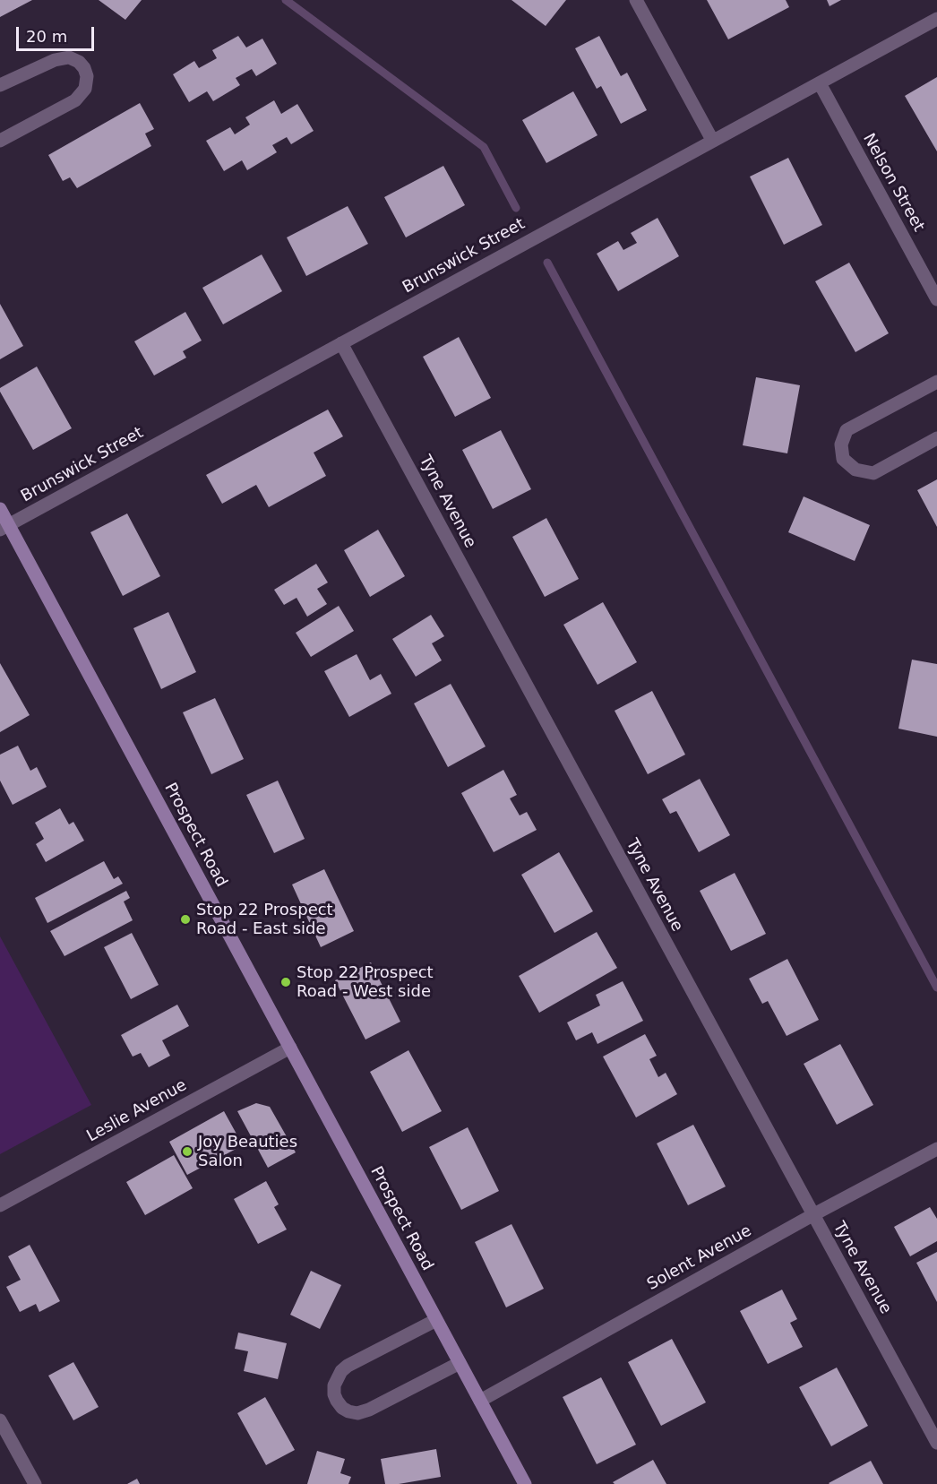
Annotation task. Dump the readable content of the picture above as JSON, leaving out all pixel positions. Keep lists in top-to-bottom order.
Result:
{
  "streets": {
    "main road": ["Prospect Road"],
    "street": [
      "Nelson Street",
      "Brunswick Street",
      "Tyne Avenue",
      "Leslie Avenue",
      "Solent Avenue"
    ]
  },
  "crossings": [
    ["Nelson Street", "Brunswick Street"],
    ["Brunswick Street", "Tyne Avenue"],
    ["Brunswick Street", "Prospect Road"],
    ["Tyne Avenue", "Solent Avenue"],
    ["Prospect Road", "Leslie Avenue"],
    ["Prospect Road", "Solent Avenue"]
  ],
  "places": ["Stop 22 Prospect Road - East side", "Stop 22 Prospect Road - West side", "Joy Beauties Salon"],
  "scale_bar": "20 m"
}
